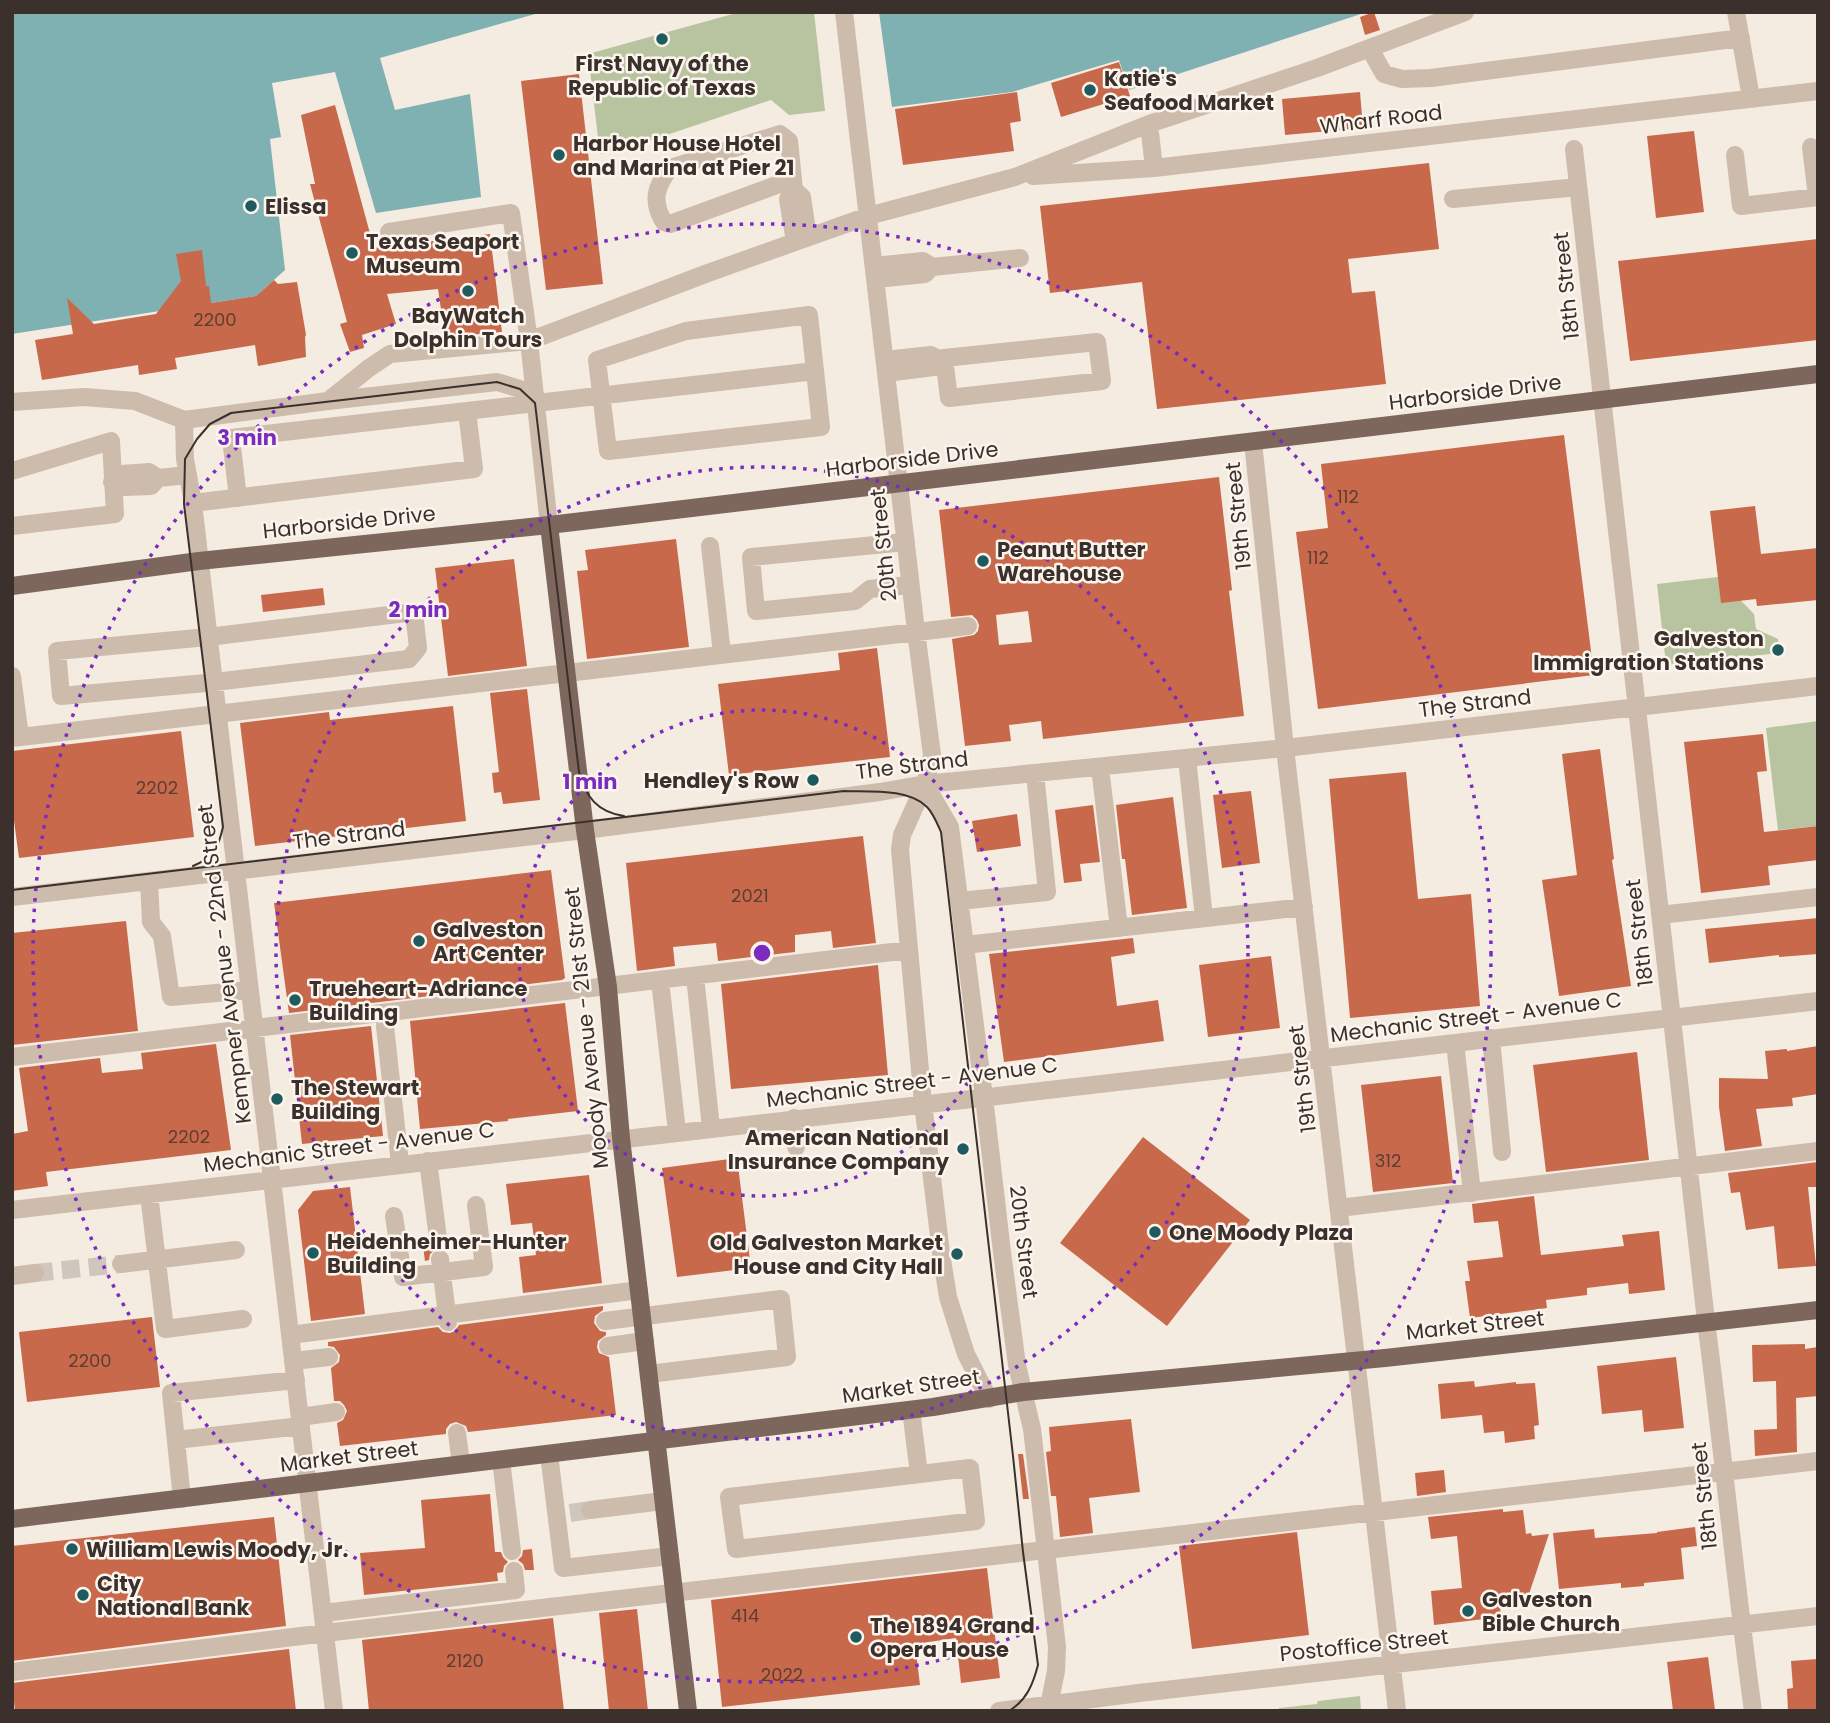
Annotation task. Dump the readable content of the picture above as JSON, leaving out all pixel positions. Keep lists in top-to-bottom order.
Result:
{
  "streets": {
    "main road": ["Harborside Drive", "Moody Avenue - 21st Street", "Market Street"],
    "street": [
      "Wharf Road",
      "18th Street",
      "19th Street",
      "20th Street",
      "The Strand",
      "Kempner Avenue - 22nd Street",
      "Mechanic Street - Avenue C",
      "Postoffice Street"
    ]
  },
  "crossings": [
    ["Wharf Road", "20th Street"],
    ["Wharf Road", "Moody Avenue - 21st Street"],
    ["18th Street", "Harborside Drive"],
    ["18th Street", "The Strand"],
    ["18th Street", "Mechanic Street - Avenue C"],
    ["18th Street", "Market Street"],
    ["18th Street", "Postoffice Street"],
    ["Harborside Drive", "19th Street"],
    ["Harborside Drive", "20th Street"],
    ["Harborside Drive", "Kempner Avenue - 22nd Street"],
    ["Harborside Drive", "Moody Avenue - 21st Street"],
    ["19th Street", "The Strand"],
    ["19th Street", "Mechanic Street - Avenue C"],
    ["19th Street", "Market Street"],
    ["19th Street", "Postoffice Street"],
    ["20th Street", "The Strand"],
    ["20th Street", "Mechanic Street - Avenue C"],
    ["20th Street", "Market Street"],
    ["20th Street", "Postoffice Street"],
    ["The Strand", "Kempner Avenue - 22nd Street"],
    ["The Strand", "Moody Avenue - 21st Street"],
    ["Kempner Avenue - 22nd Street", "Mechanic Street - Avenue C"],
    ["Kempner Avenue - 22nd Street", "Market Street"],
    ["Mechanic Street - Avenue C", "Moody Avenue - 21st Street"],
    ["Moody Avenue - 21st Street", "Market Street"]
  ],
  "places": [
    "First Navy of the Republic of Texas",
    "Katie's Seafood Market",
    "Harbor House Hotel and Marina at Pier 21",
    "Elissa",
    "Texas Seaport Museum",
    "BayWatch Dolphin Tours",
    "Peanut Butter Warehouse",
    "Galveston Immigration Stations",
    "Hendley's Row",
    "Galveston Art Center",
    "Trueheart-Adriance Building",
    "The Stewart Building",
    "American National Insurance Company",
    "One Moody Plaza",
    "Heidenheimer-Hunter Building",
    "Old Galveston Market House and City Hall",
    "William Lewis Moody, Jr.",
    "City National Bank",
    "Galveston Bible Church",
    "The 1894 Grand Opera House"
  ],
  "house_numbers": [
    "2200",
    "112",
    "112",
    "2202",
    "2021",
    "2202",
    "312",
    "2200",
    "414",
    "2120",
    "2022"
  ],
  "rings": ["3 min", "2 min", "1 min"]
}
